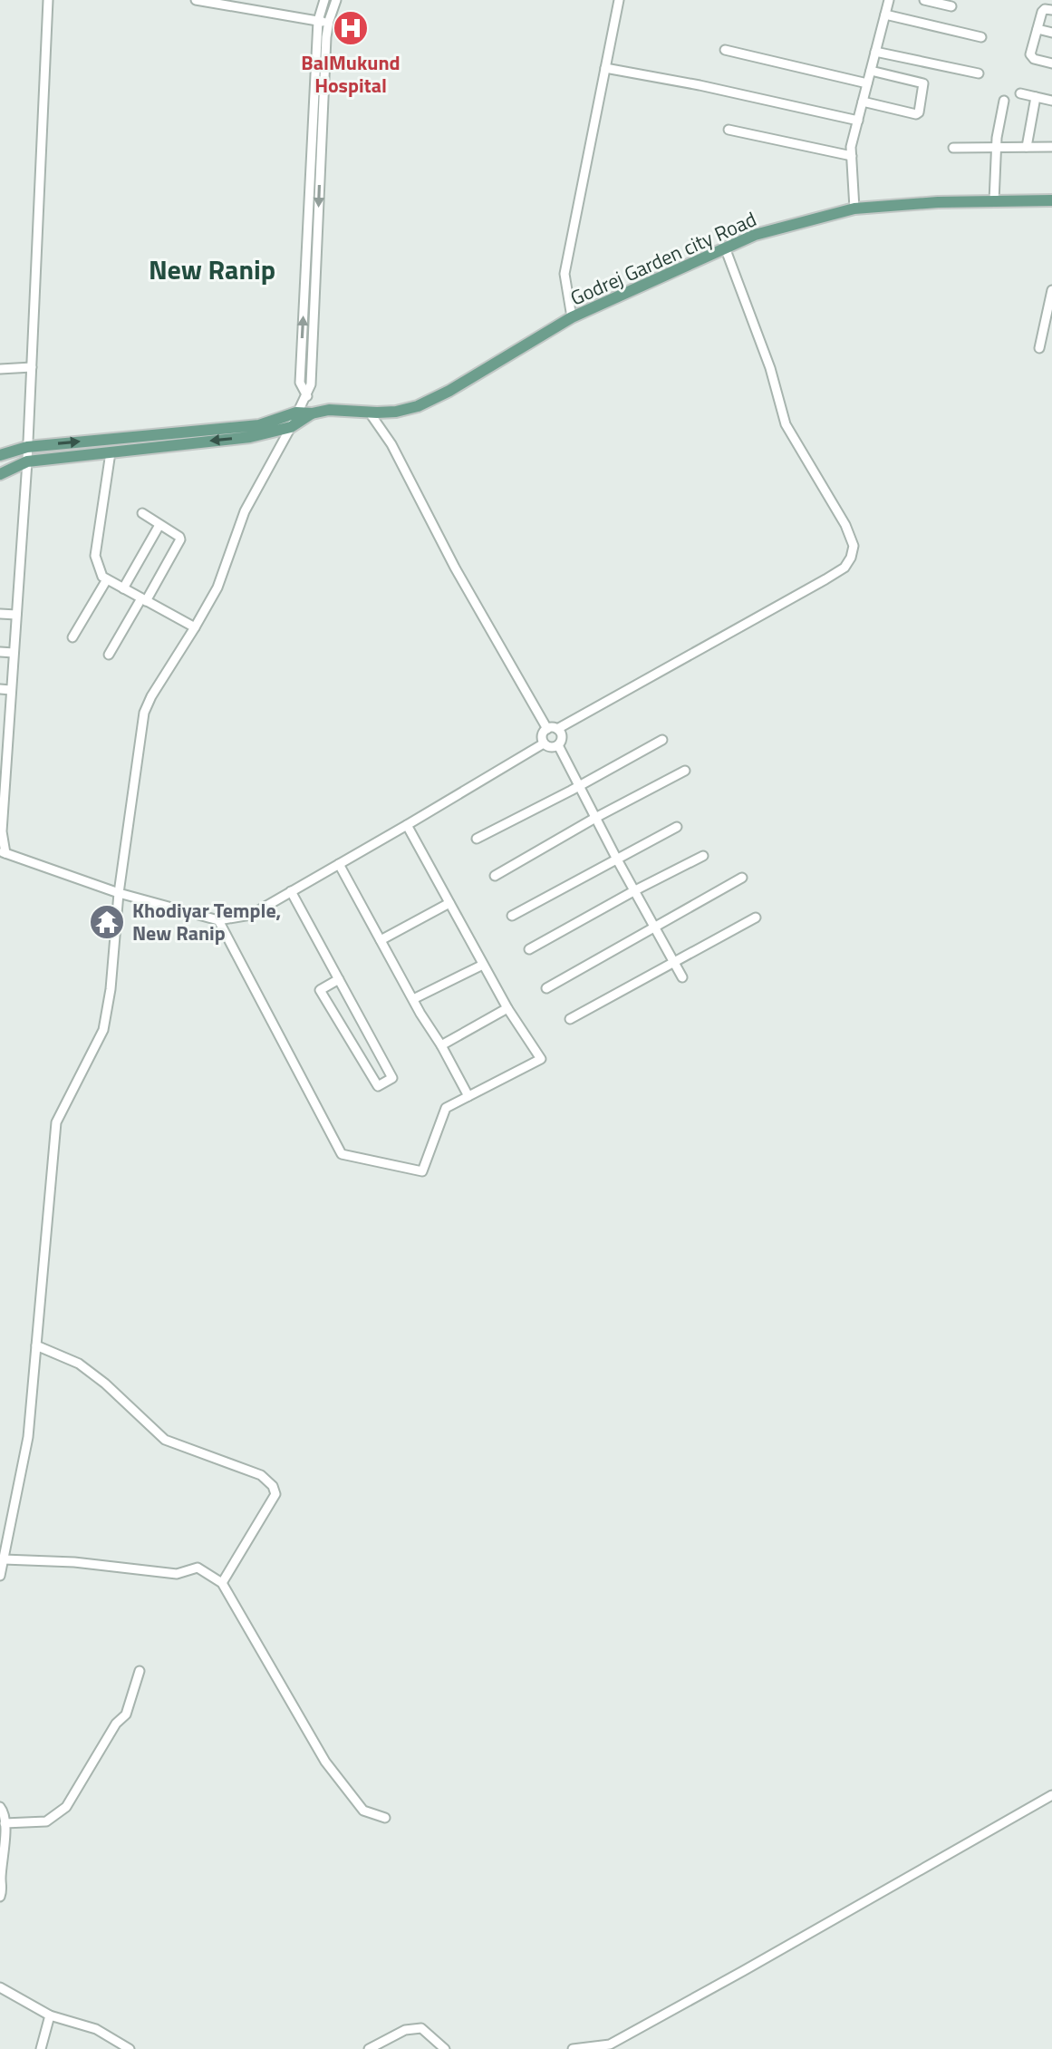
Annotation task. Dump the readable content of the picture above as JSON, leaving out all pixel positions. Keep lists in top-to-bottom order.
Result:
{
  "streets": {
    "main road": ["Godrej Garden city Road"]
  },
  "districts": ["New Ranip"],
  "places": {
    "hospital": ["BalMukund Hospital"],
    "temple": ["Khodiyar Temple, New Ranip"]
  }
}
